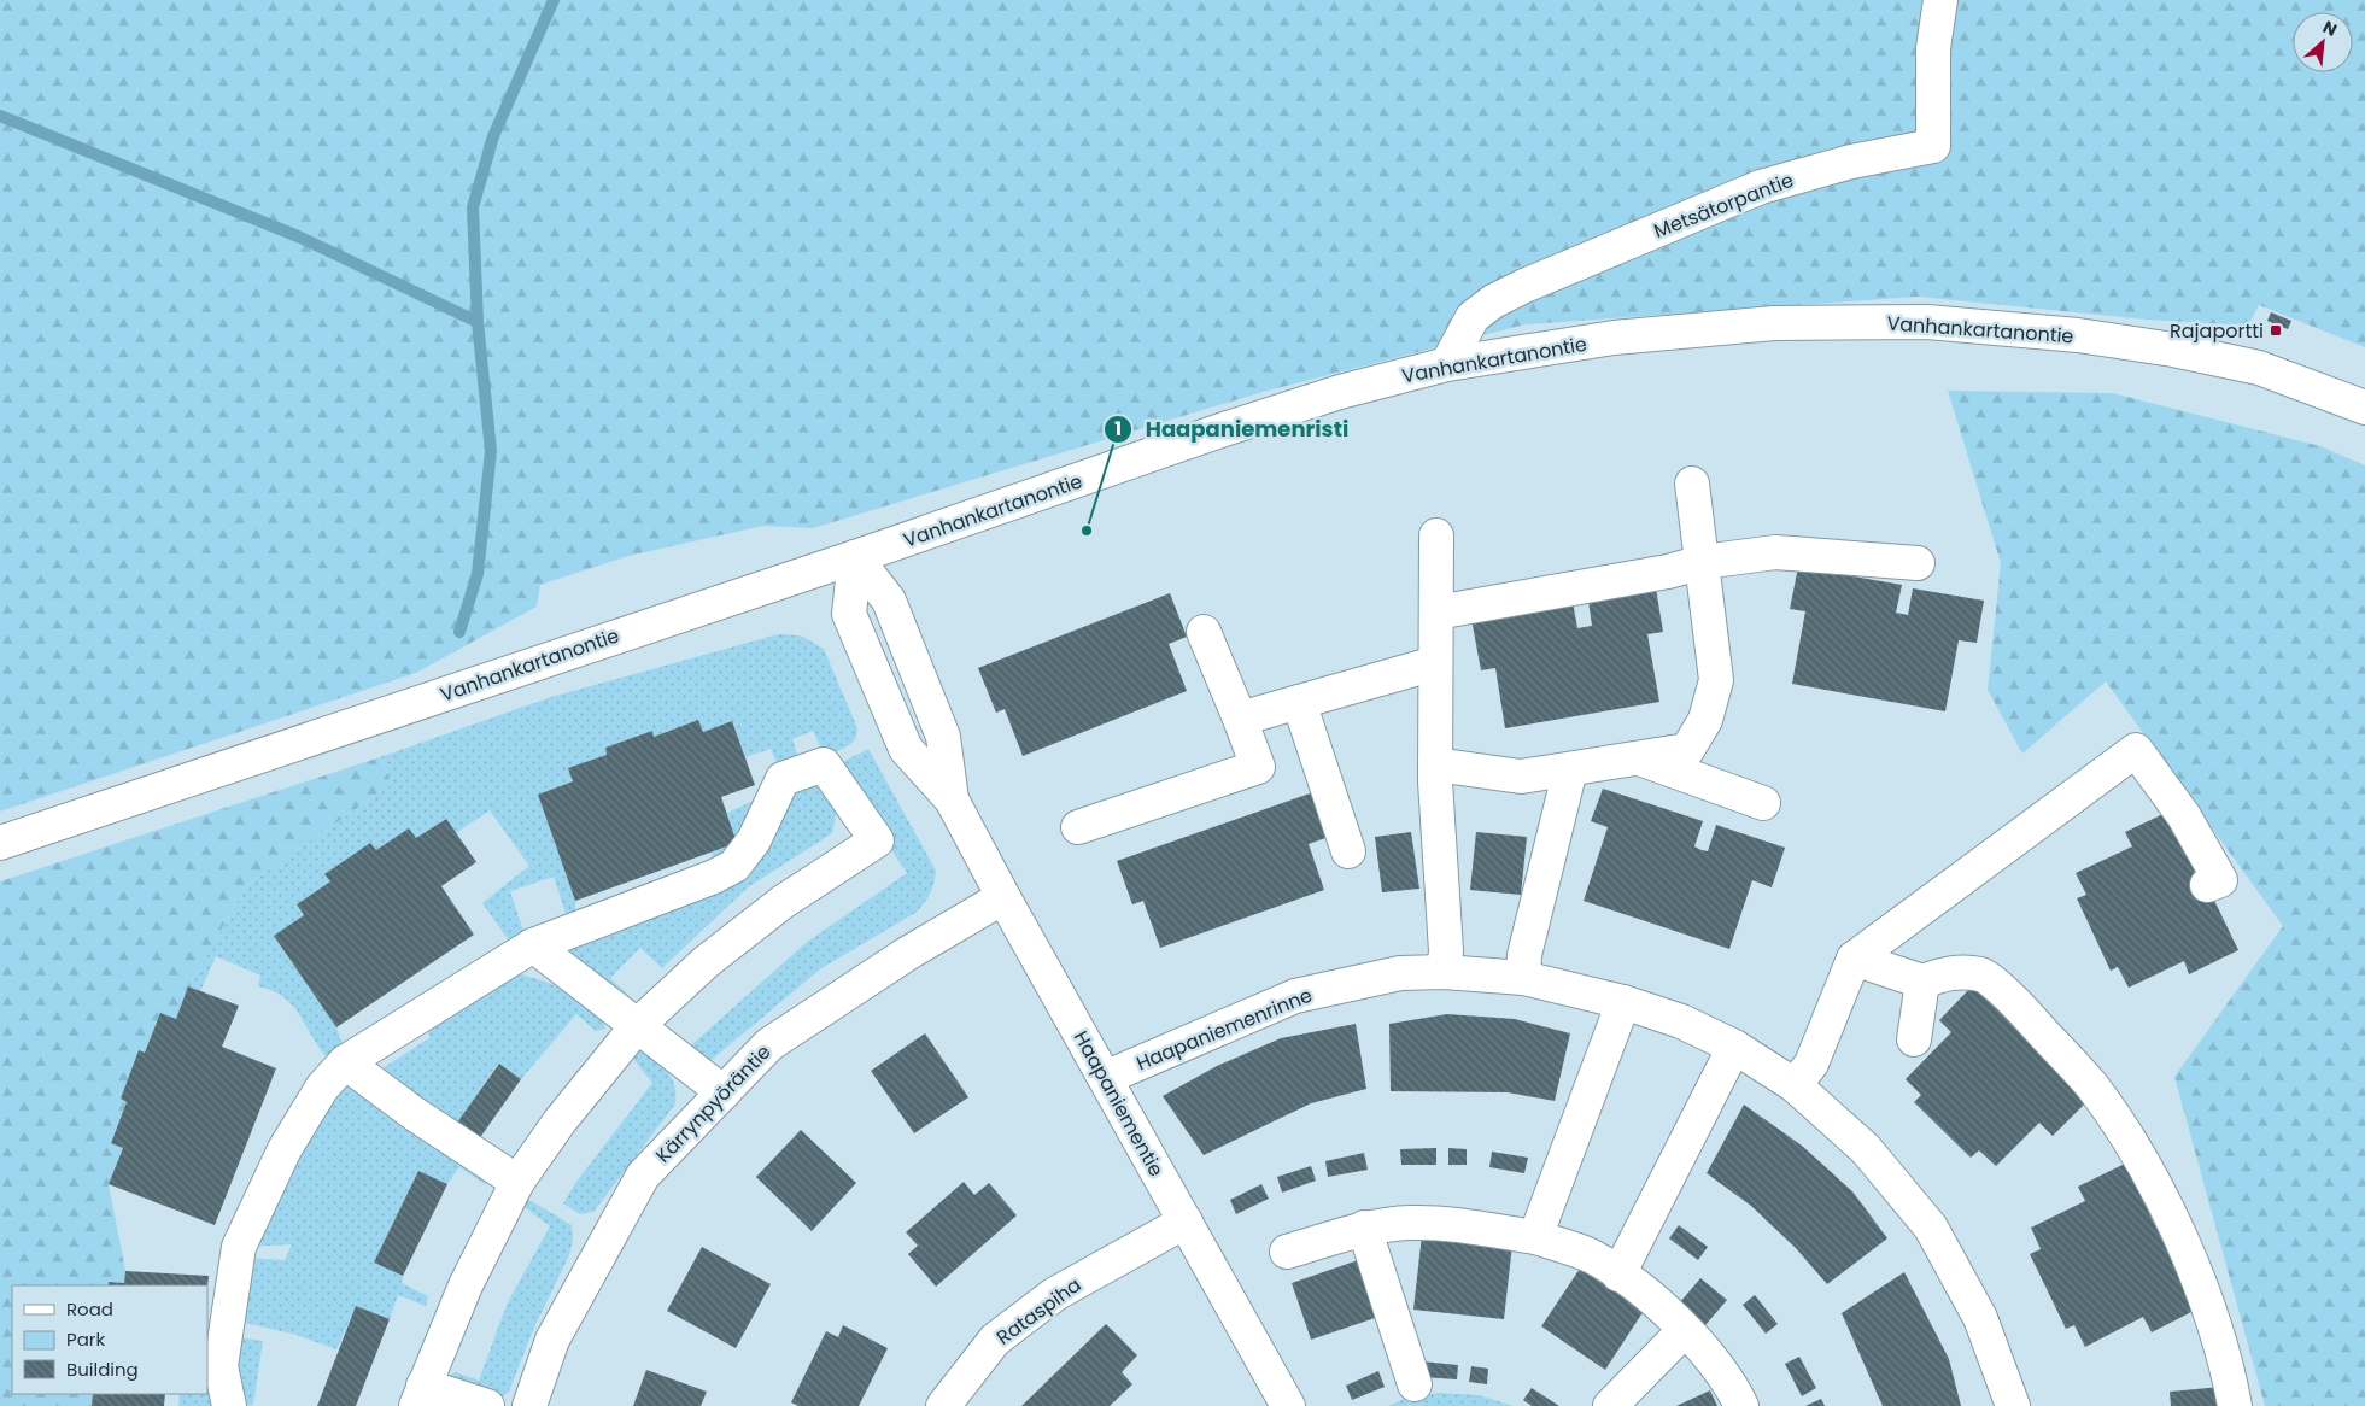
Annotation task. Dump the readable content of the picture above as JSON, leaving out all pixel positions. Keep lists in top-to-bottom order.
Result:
{
  "streets": {
    "street": [
      "Metsätorpantie",
      "Vanhankartanontie",
      "Haapaniemenrinne",
      "Kärrynpyöräntie",
      "Haapaniementie",
      "Rataspiha"
    ]
  },
  "crossings": [
    ["Metsätorpantie", "Vanhankartanontie"],
    ["Vanhankartanontie", "Haapaniementie"],
    ["Haapaniemenrinne", "Haapaniementie"],
    ["Kärrynpyöräntie", "Haapaniementie"],
    ["Haapaniementie", "Rataspiha"]
  ],
  "places": {
    "transit": ["Rajaportti"],
    "other": ["Haapaniemenristi"]
  },
  "legend": ["Road", "Park", "Building"],
  "north": "top right"
}
